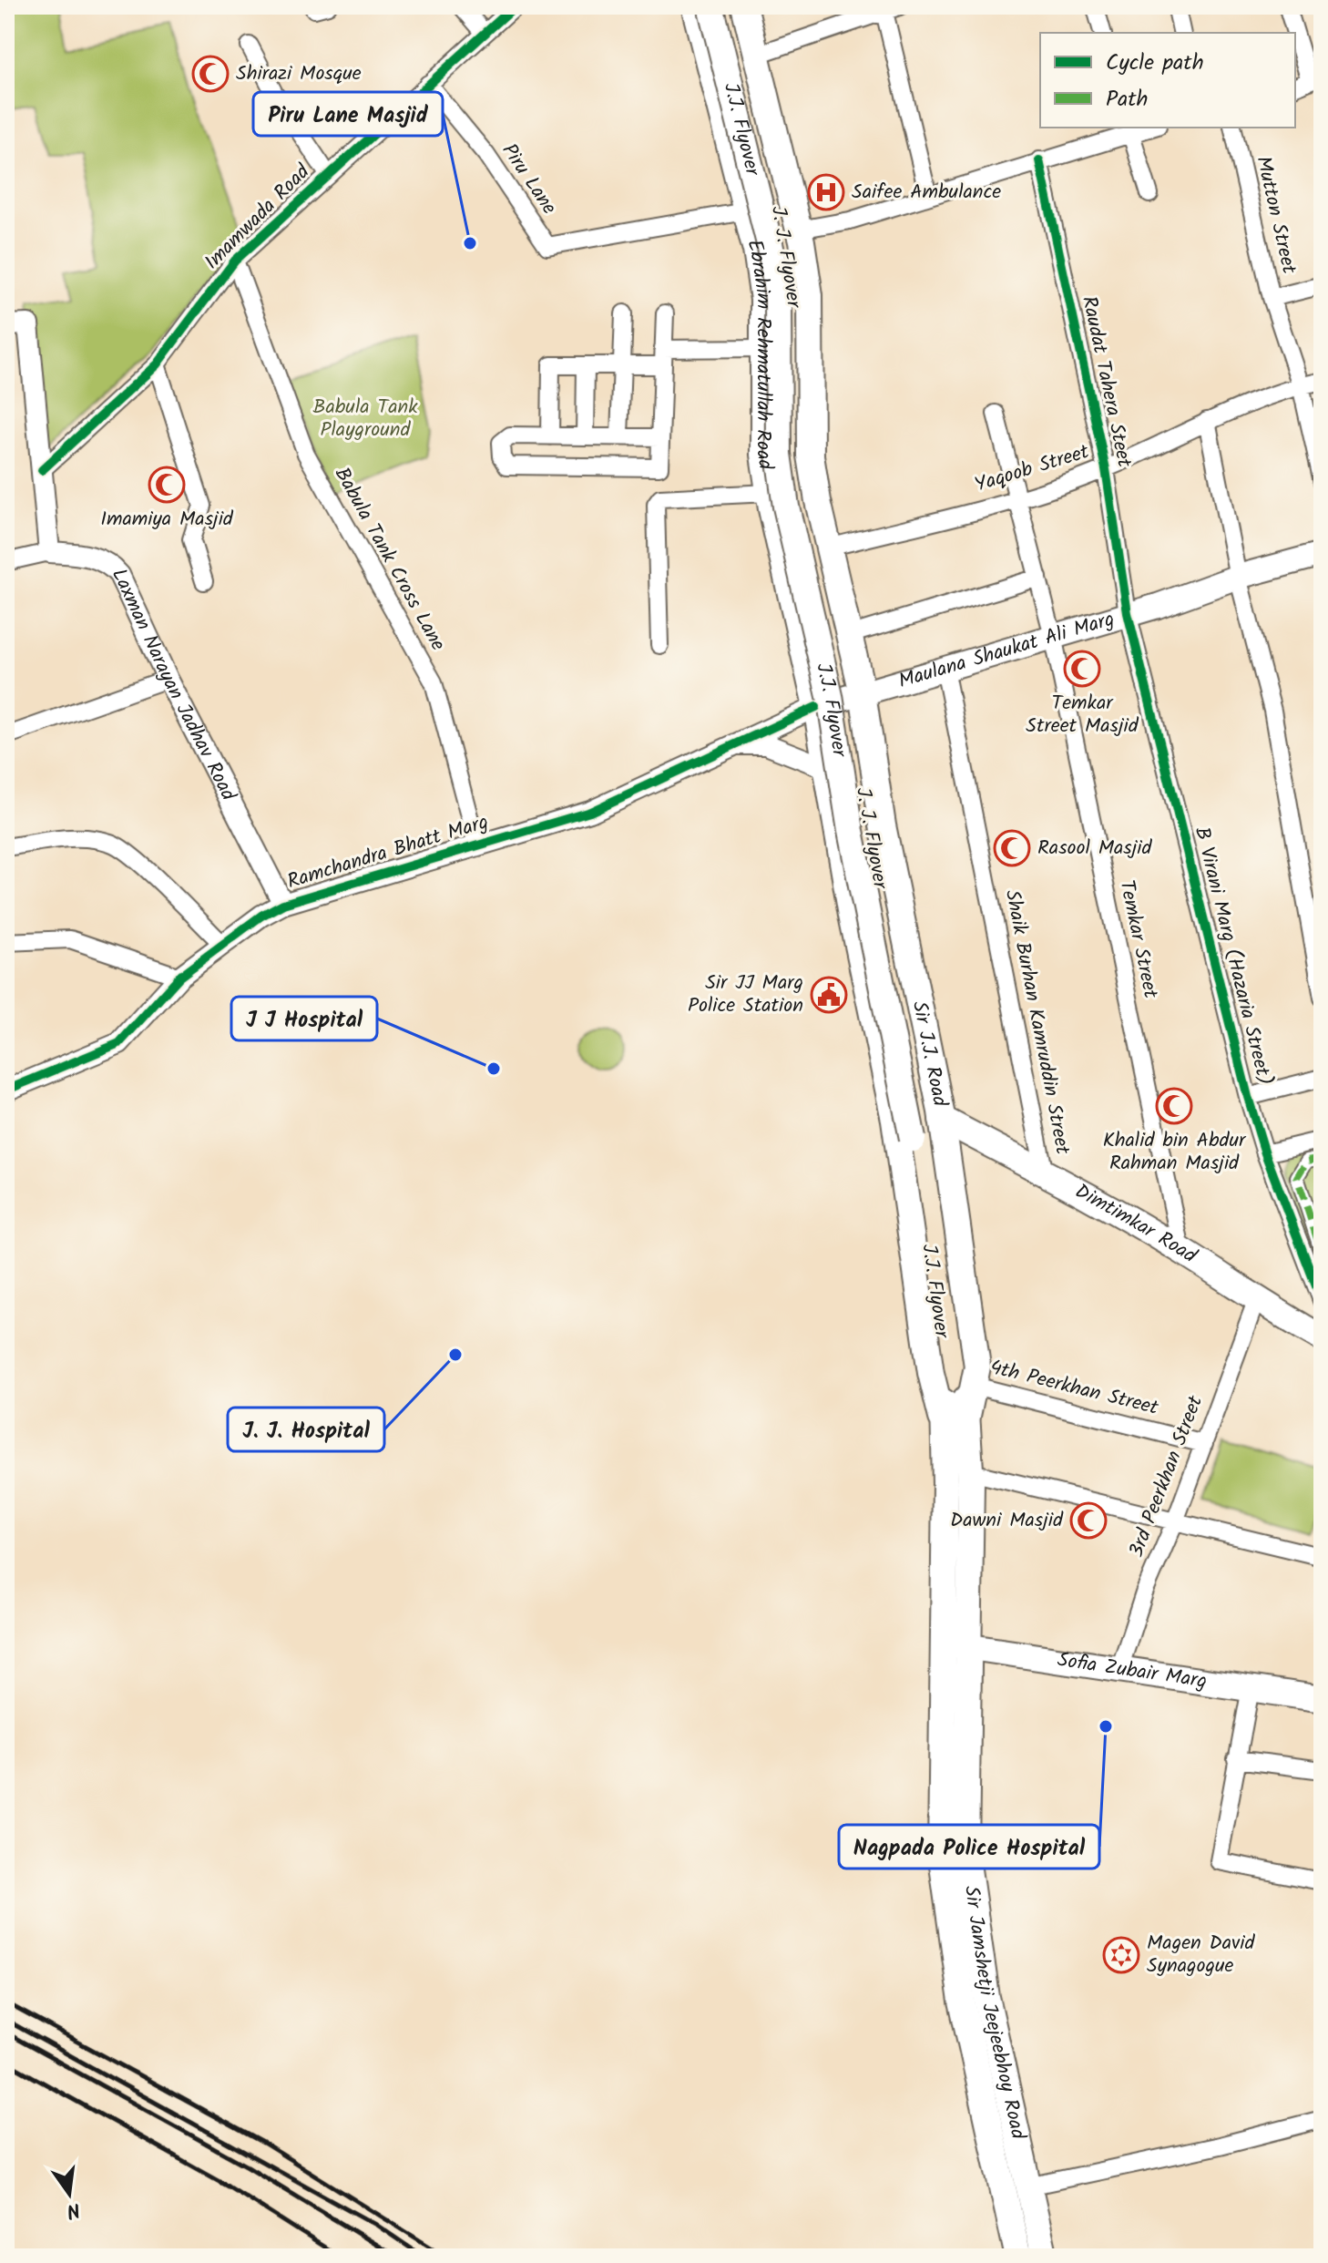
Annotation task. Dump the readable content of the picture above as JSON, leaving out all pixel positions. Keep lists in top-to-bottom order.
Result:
{
  "streets": {
    "main road": [
      "J.J. Flyover",
      "J. J. Flyover",
      "Ebrahim Rehmatullah Road",
      "Maulana Shaukat Ali Marg",
      "Sir J.J. Road",
      "Dimtimkar Road",
      "Sofia Zubair Marg",
      "Sir Jamshetji Jeejeebhoy Road"
    ],
    "street": [
      "Piru Lane",
      "Mutton Street",
      "Imamwada Road",
      "Raudat Tahera Steet",
      "Yaqoob Street",
      "Babula Tank Cross Lane",
      "Laxman Narayan Jadhav Road",
      "Ramchandra Bhatt Marg",
      "Temkar Street",
      "B Virani Marg (Hazaria Street)",
      "Shaik Burhan Kamruddin Street",
      "4th Peerkhan Street",
      "3rd Peerkhan Street"
    ]
  },
  "crossings": [
    ["J.J. Flyover", "J. J. Flyover"],
    ["J.J. Flyover", "Sir J.J. Road"],
    ["J.J. Flyover", "Dimtimkar Road"],
    ["Piru Lane", "Imamwada Road"],
    ["Piru Lane", "Ebrahim Rehmatullah Road"],
    ["Mutton Street", "Yaqoob Street"],
    ["Imamwada Road", "Babula Tank Cross Lane"],
    ["J. J. Flyover", "Sir J.J. Road"],
    ["J. J. Flyover", "Dimtimkar Road"],
    ["J. J. Flyover", "Sir Jamshetji Jeejeebhoy Road"],
    ["Ebrahim Rehmatullah Road", "Maulana Shaukat Ali Marg"],
    ["Ebrahim Rehmatullah Road", "Ramchandra Bhatt Marg"],
    ["Raudat Tahera Steet", "Yaqoob Street"],
    ["Raudat Tahera Steet", "Maulana Shaukat Ali Marg"],
    ["Raudat Tahera Steet", "B Virani Marg (Hazaria Street)"],
    ["Yaqoob Street", "Temkar Street"],
    ["Babula Tank Cross Lane", "Ramchandra Bhatt Marg"],
    ["Maulana Shaukat Ali Marg", "Ramchandra Bhatt Marg"],
    ["Maulana Shaukat Ali Marg", "Temkar Street"],
    ["Maulana Shaukat Ali Marg", "B Virani Marg (Hazaria Street)"],
    ["Maulana Shaukat Ali Marg", "Shaik Burhan Kamruddin Street"],
    ["Maulana Shaukat Ali Marg", "Sir J.J. Road"],
    ["Laxman Narayan Jadhav Road", "Ramchandra Bhatt Marg"],
    ["Temkar Street", "Dimtimkar Road"],
    ["Shaik Burhan Kamruddin Street", "Dimtimkar Road"],
    ["Sir J.J. Road", "Dimtimkar Road"],
    ["Sir J.J. Road", "4th Peerkhan Street"],
    ["Sir J.J. Road", "Sir Jamshetji Jeejeebhoy Road"],
    ["Dimtimkar Road", "3rd Peerkhan Street"],
    ["4th Peerkhan Street", "3rd Peerkhan Street"],
    ["3rd Peerkhan Street", "Sofia Zubair Marg"],
    ["Sofia Zubair Marg", "Sir Jamshetji Jeejeebhoy Road"]
  ],
  "parks": ["Babula Tank Playground"],
  "places": {
    "mosque": [
      "Shirazi Mosque",
      "Imamiya Masjid",
      "Temkar Street Masjid",
      "Rasool Masjid",
      "Khalid bin Abdur Rahman Masjid",
      "Dawni Masjid"
    ],
    "hospital": ["Saifee Ambulance"],
    "other": [
      "Piru Lane Masjid",
      "J J Hospital",
      "J. J. Hospital",
      "Nagpada Police Hospital"
    ],
    "public building": ["Sir JJ Marg Police Station"],
    "synagogue": ["Magen David Synagogue"]
  },
  "legend": ["Cycle path", "Path"],
  "north": "bottom"
}
